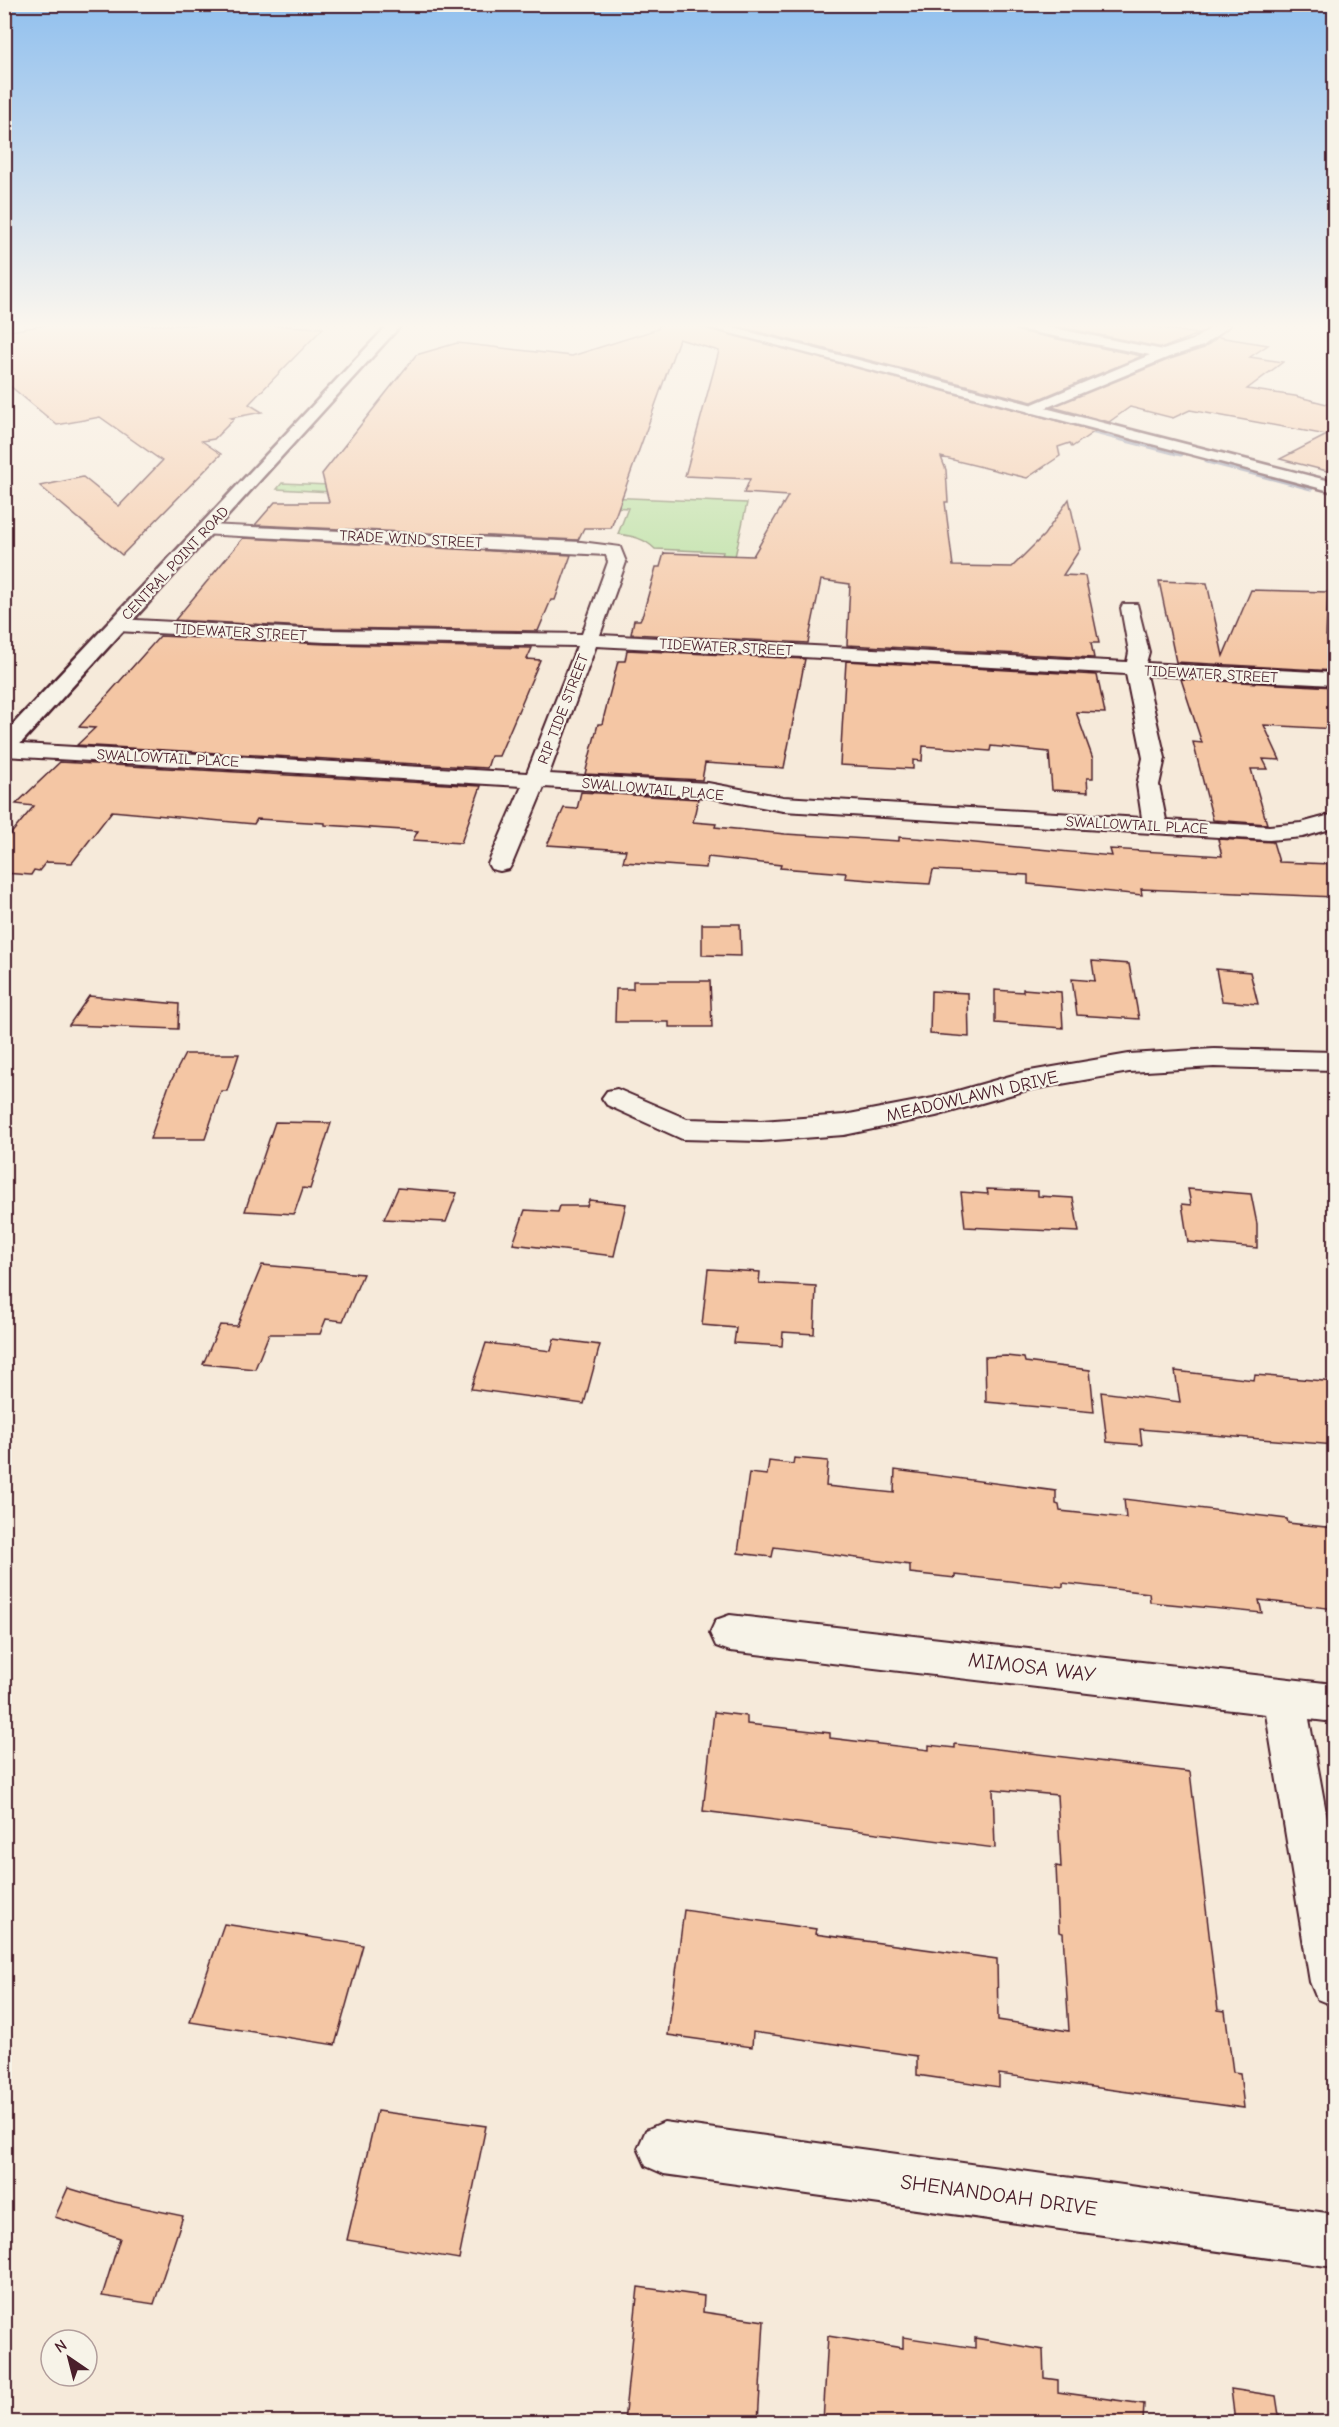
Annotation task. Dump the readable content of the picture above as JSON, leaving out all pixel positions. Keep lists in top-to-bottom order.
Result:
{
  "streets": {
    "street": [
      "TRADE WIND STREET",
      "CENTRAL POINT ROAD",
      "TIDEWATER STREET",
      "RIP TIDE STREET",
      "SWALLOWTAIL PLACE",
      "MEADOWLAWN DRIVE",
      "MIMOSA WAY",
      "SHENANDOAH DRIVE"
    ]
  },
  "crossings": [
    ["TRADE WIND STREET", "CENTRAL POINT ROAD"],
    ["TRADE WIND STREET", "RIP TIDE STREET"],
    ["CENTRAL POINT ROAD", "TIDEWATER STREET"],
    ["CENTRAL POINT ROAD", "SWALLOWTAIL PLACE"],
    ["TIDEWATER STREET", "RIP TIDE STREET"],
    ["RIP TIDE STREET", "SWALLOWTAIL PLACE"]
  ],
  "north": "top left"
}
